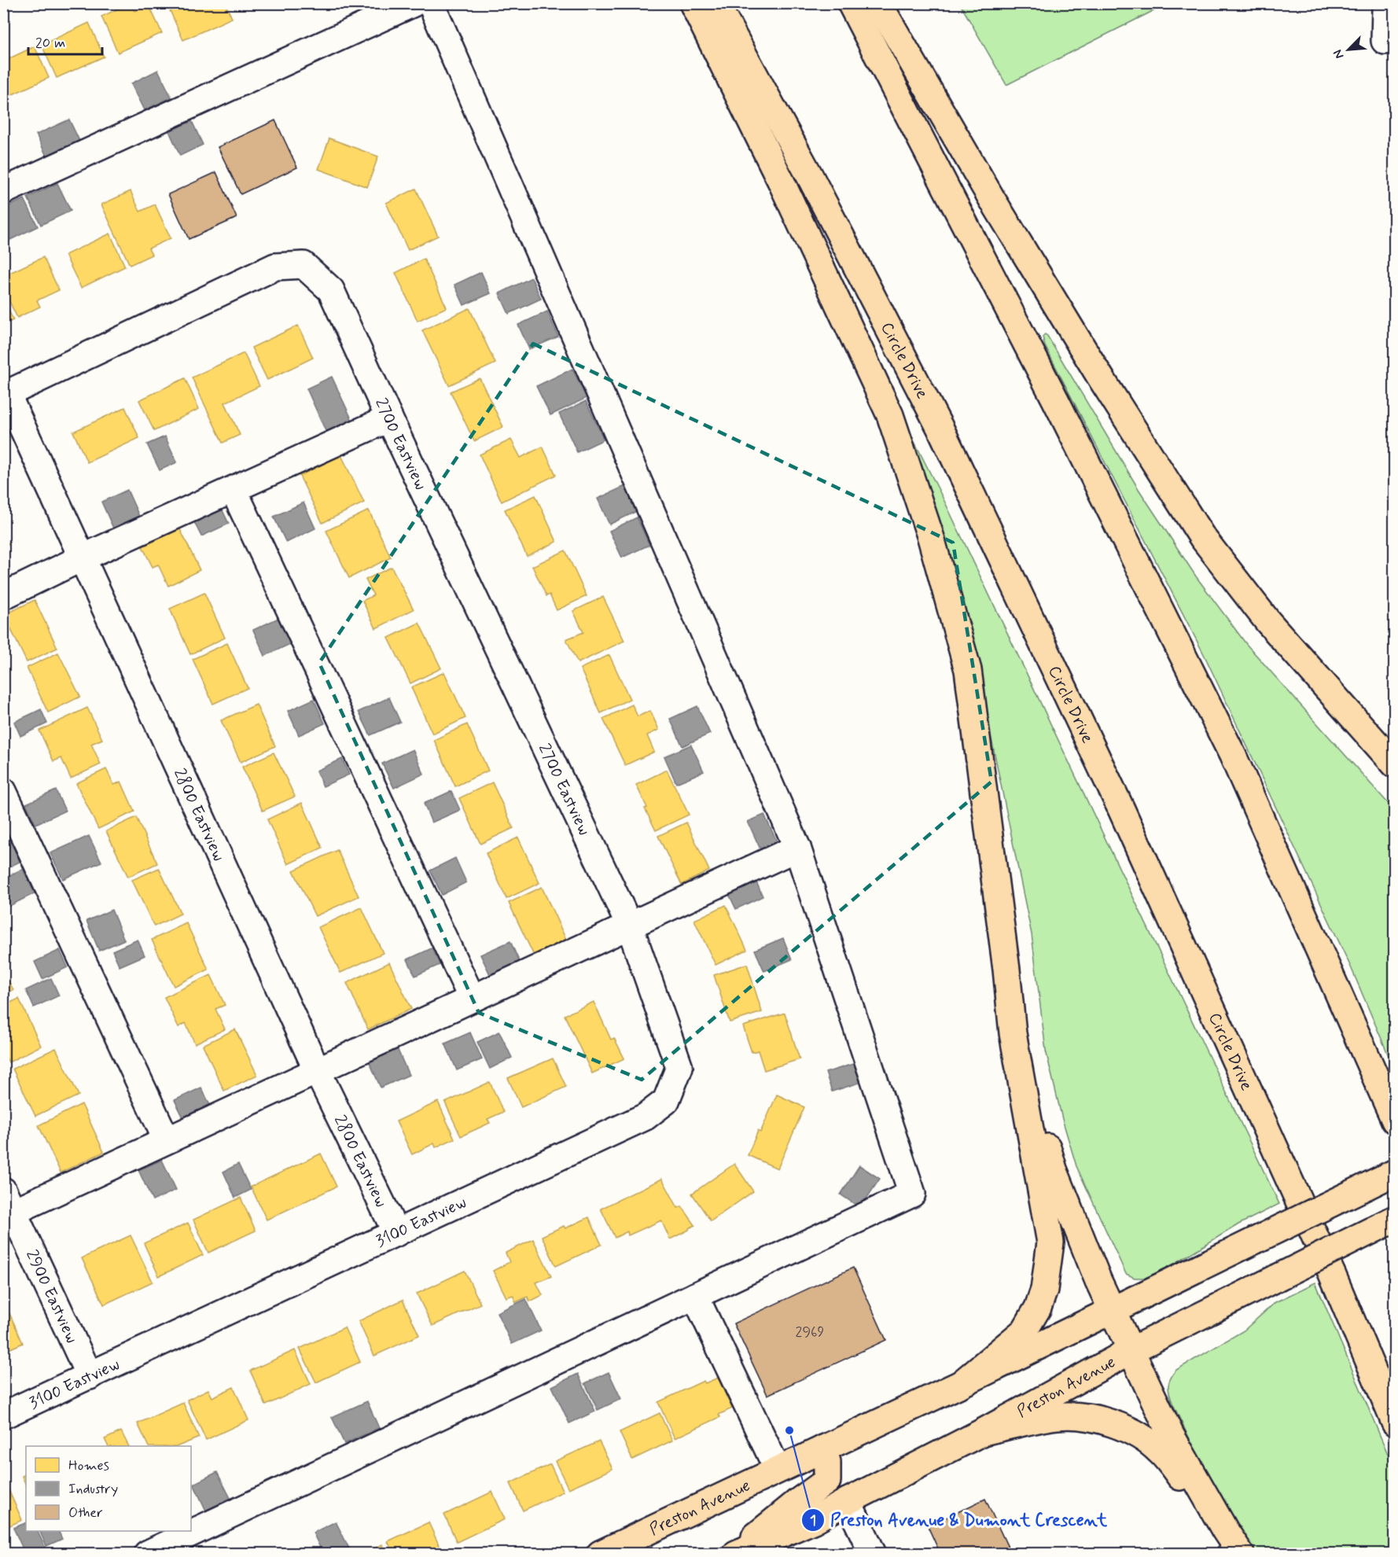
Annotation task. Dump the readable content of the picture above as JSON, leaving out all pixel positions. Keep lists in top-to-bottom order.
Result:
{
  "streets": {
    "main road": ["Circle Drive", "Preston Avenue"],
    "street": [
      "2700 Eastview",
      "2800 Eastview",
      "3100 Eastview",
      "2900 Eastview"
    ]
  },
  "crossings": [
    ["2700 Eastview", "2800 Eastview"],
    ["2700 Eastview", "3100 Eastview"],
    ["2800 Eastview", "3100 Eastview"],
    ["3100 Eastview", "2900 Eastview"]
  ],
  "places": ["Preston Avenue & Dumont Crescent"],
  "house_numbers": ["2969"],
  "legend": ["Homes", "Industry", "Other"],
  "scale_bar": "20 m",
  "north": "bottom left"
}
